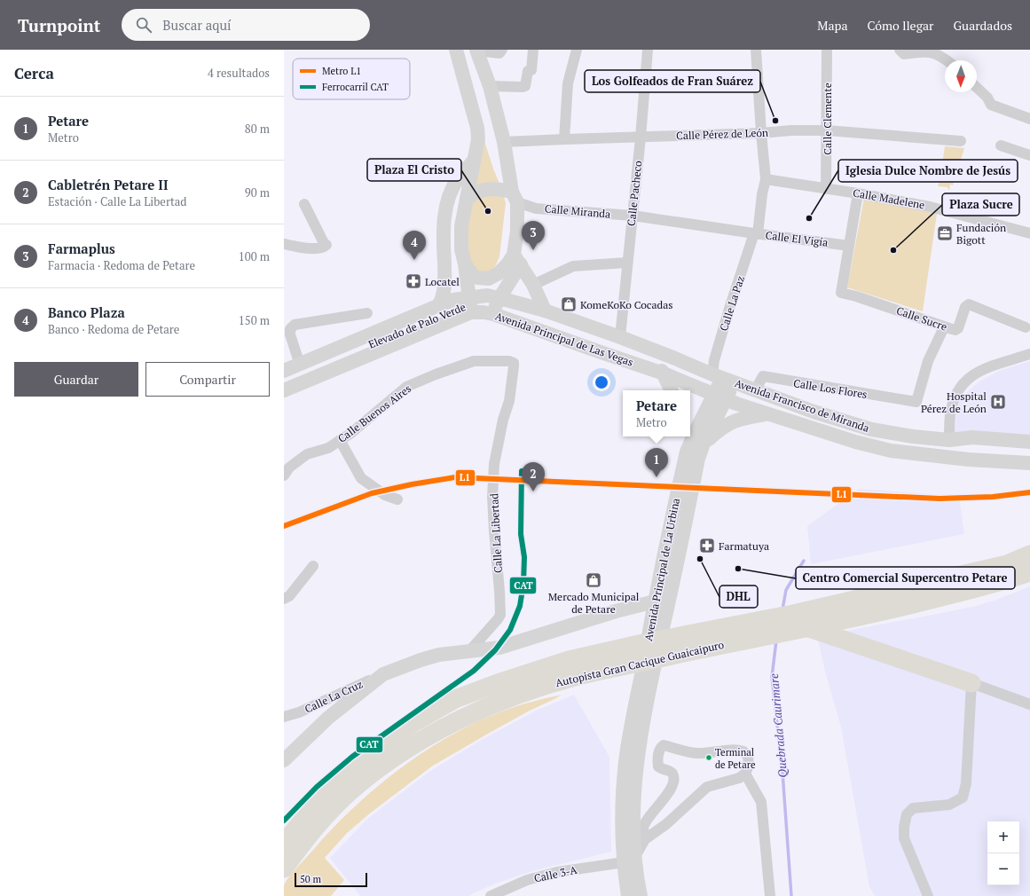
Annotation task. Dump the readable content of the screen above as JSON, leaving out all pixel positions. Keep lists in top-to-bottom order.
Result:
{
  "streets": {
    "highway": ["Autopista Gran Cacique Guaicaipuro"],
    "street": [
      "Calle Clemente",
      "Calle Pérez de León",
      "Calle Pacheco",
      "Calle Madelene",
      "Calle Miranda",
      "Calle El Vigía",
      "Calle La Paz",
      "Calle Sucre",
      "Elevado de Palo Verde",
      "Avenida Principal de Las Vegas",
      "Calle Los Flores",
      "Avenida Francisco de Miranda",
      "Calle Buenos Aires",
      "Calle La Libertad",
      "Avenida Principal de La Urbina",
      "Calle La Cruz",
      "Calle 3-A"
    ]
  },
  "crossings": [
    ["Calle Clemente", "Calle Pérez de León"],
    ["Calle Clemente", "Calle Madelene"],
    ["Calle Pérez de León", "Calle Pacheco"],
    ["Calle Pérez de León", "Calle La Paz"],
    ["Calle Pacheco", "Calle Miranda"],
    ["Calle Pacheco", "Avenida Principal de Las Vegas"],
    ["Calle Madelene", "Calle La Paz"],
    ["Calle Miranda", "Calle El Vigía"],
    ["Calle Miranda", "Calle La Paz"],
    ["Calle El Vigía", "Calle La Paz"],
    ["Calle El Vigía", "Calle Sucre"],
    ["Calle La Paz", "Avenida Principal de Las Vegas"],
    ["Calle La Paz", "Avenida Francisco de Miranda"],
    ["Calle La Paz", "Avenida Principal de La Urbina"],
    ["Calle Sucre", "Calle Los Flores"],
    ["Elevado de Palo Verde", "Avenida Principal de Las Vegas"],
    ["Avenida Principal de Las Vegas", "Avenida Francisco de Miranda"],
    ["Avenida Principal de Las Vegas", "Avenida Principal de La Urbina"],
    ["Calle Los Flores", "Avenida Francisco de Miranda"],
    ["Avenida Francisco de Miranda", "Avenida Principal de La Urbina"],
    ["Calle Buenos Aires", "Calle La Libertad"],
    ["Avenida Principal de La Urbina", "Calle 3-A"]
  ],
  "water": ["Quebrada Caurimare"],
  "places": {
    "other": [
      "Los Golfeados de Fran Suárez",
      "Plaza El Cristo",
      "Iglesia Dulce Nombre de Jesús",
      "Plaza Sucre",
      "DHL",
      "Centro Comercial Supercentro Petare",
      "Terminal de Petare"
    ],
    "office": ["Fundación Bigott"],
    "pharmacy": ["Locatel", "Farmatuya"],
    "shop": ["KomeKoKo Cocadas", "Mercado Municipal de Petare"],
    "hospital": ["Hospital Pérez de León"]
  },
  "lines": ["rail line CAT", "metro line L1"],
  "legend": ["Metro L1", "Ferrocarril CAT"],
  "scale_bar": "50 m",
  "north": "bottom",
  "page": {
    "header": "Turnpoint",
    "search": "Buscar aquí",
    "nav": ["Mapa", "Cómo llegar", "Guardados"],
    "heading": ["Cerca", "4 resultados"],
    "list": [
      {
        "mark": "1",
        "name": "Petare",
        "note": "Metro",
        "value": "80 m"
      },
      {
        "mark": "2",
        "name": "Cabletrén Petare II",
        "note": "Estación · Calle La Libertad",
        "value": "90 m"
      },
      {
        "mark": "3",
        "name": "Farmaplus",
        "note": "Farmacia · Redoma de Petare",
        "value": "100 m"
      },
      {
        "mark": "4",
        "name": "Banco Plaza",
        "note": "Banco · Redoma de Petare",
        "value": "150 m"
      }
    ],
    "pins": [
      "3",
      "4",
      "1",
      "2"
    ],
    "buttons": ["Guardar", "Compartir"],
    "popup": ["Petare", "Metro"],
    "map_buttons": ["+", "−"],
    "scale": "50 m"
  }
}
